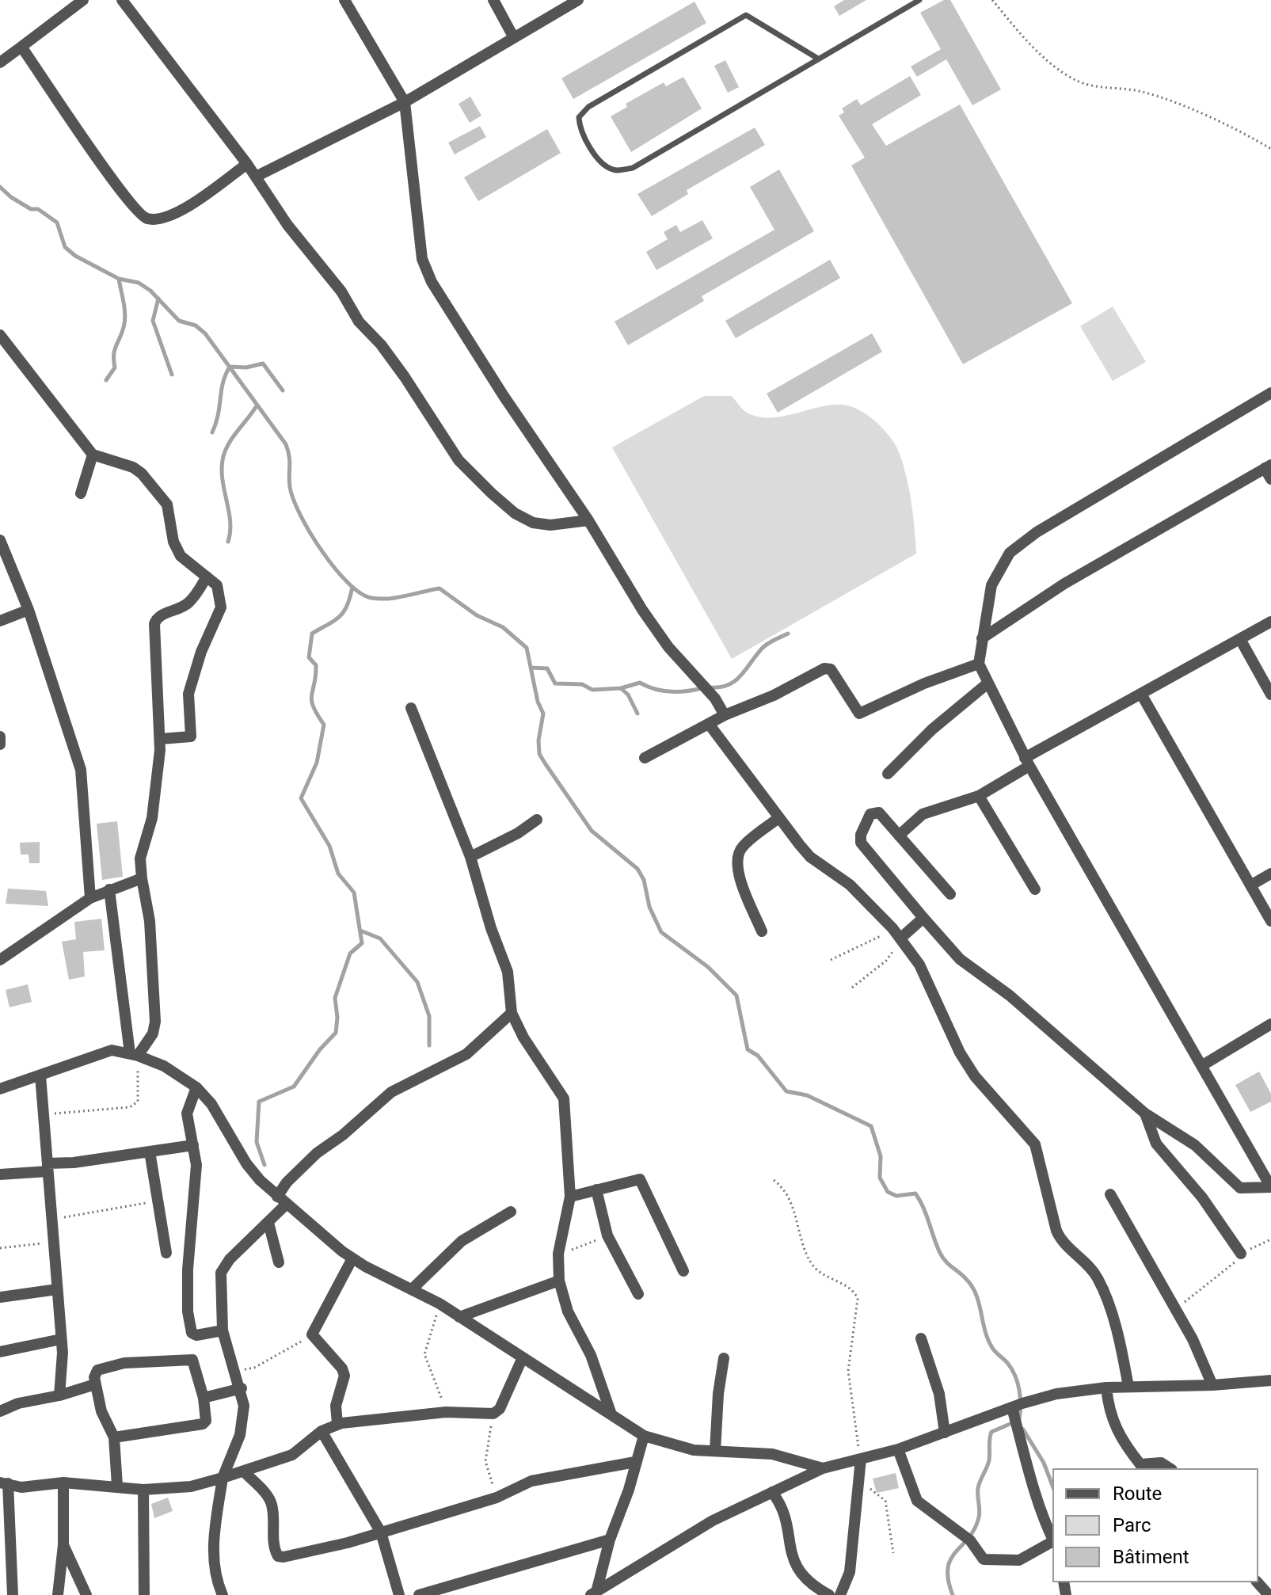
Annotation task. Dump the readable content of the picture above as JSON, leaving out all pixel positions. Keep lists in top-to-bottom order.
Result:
{
  "legend": ["Route", "Parc", "Bâtiment"]
}
